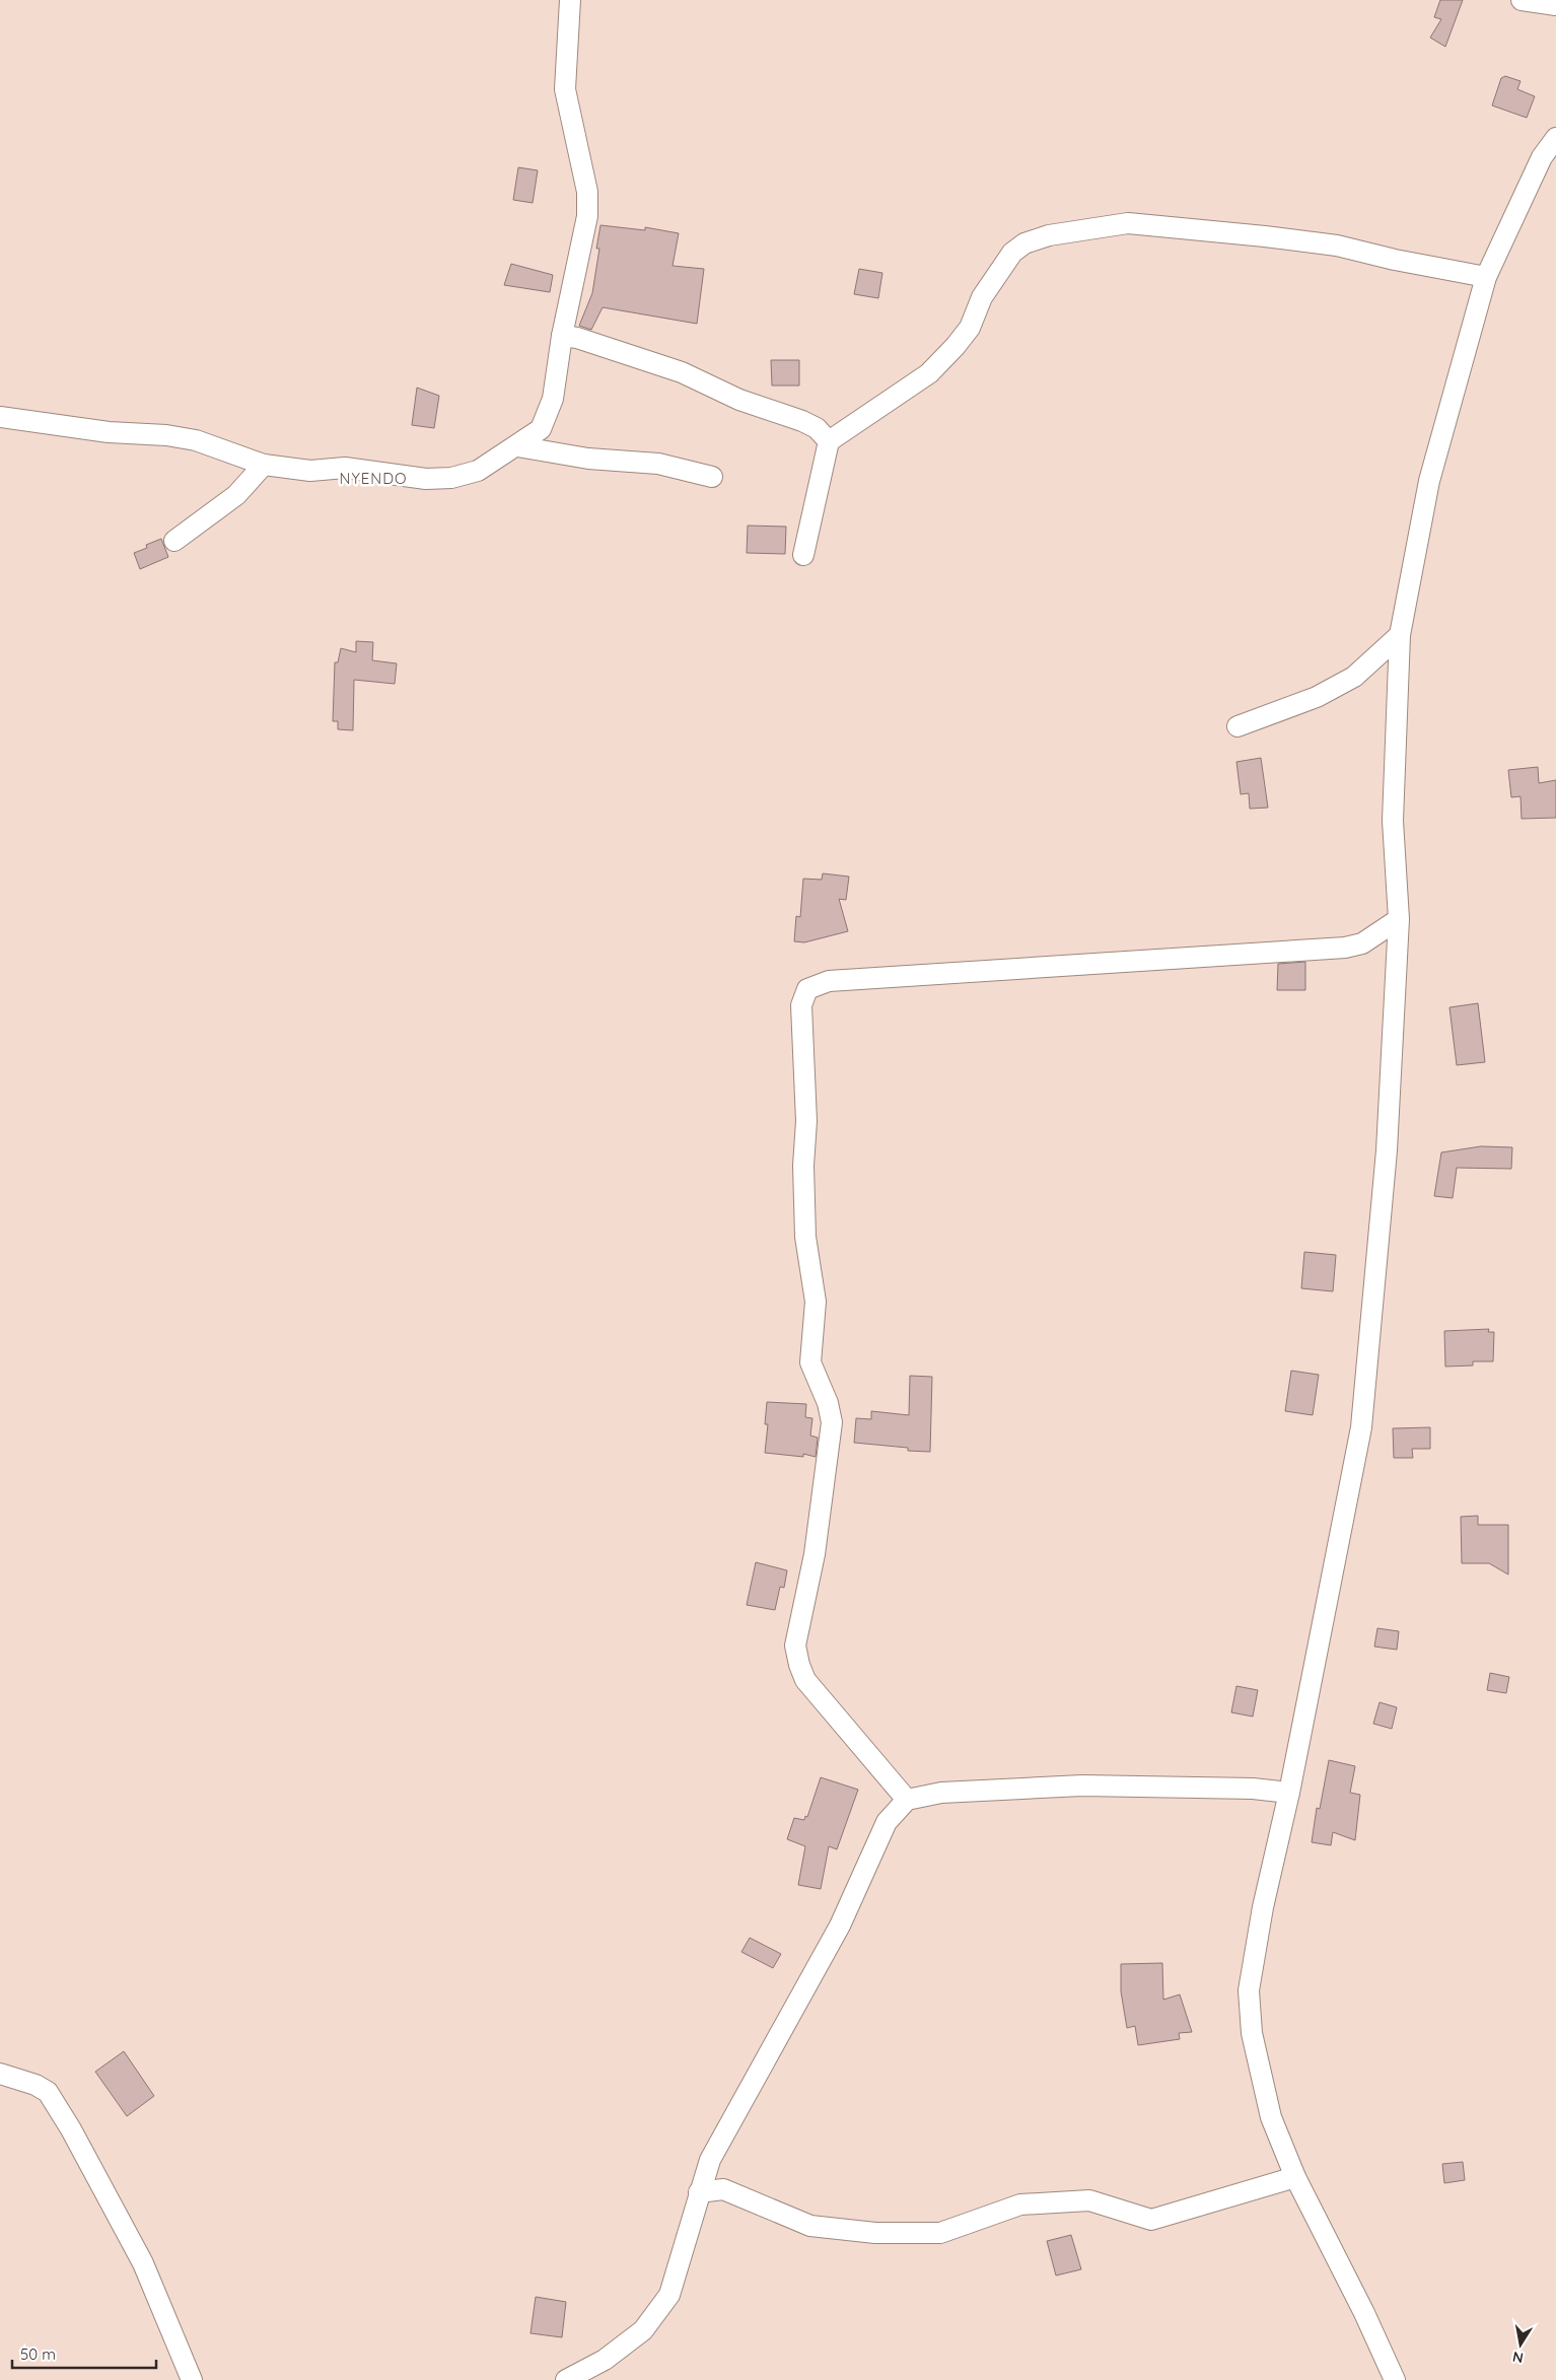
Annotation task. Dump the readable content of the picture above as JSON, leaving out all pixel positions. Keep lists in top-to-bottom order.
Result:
{
  "districts": ["NYENDO"],
  "scale_bar": "50 m",
  "north": "bottom"
}
